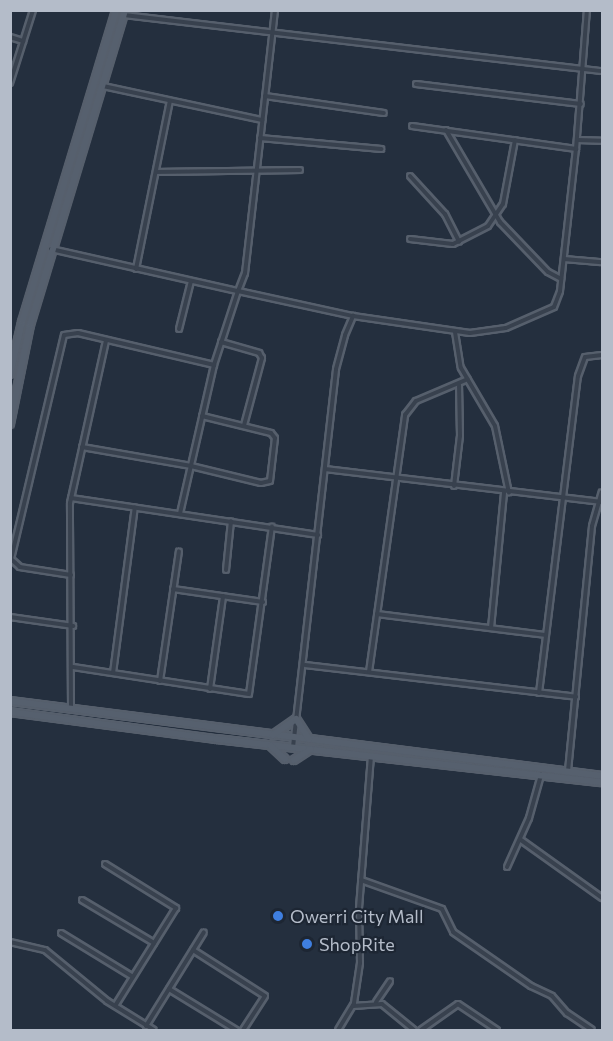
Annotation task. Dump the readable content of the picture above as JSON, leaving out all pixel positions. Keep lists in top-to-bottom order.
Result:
{
  "places": ["Owerri City Mall", "ShopRite"]
}
